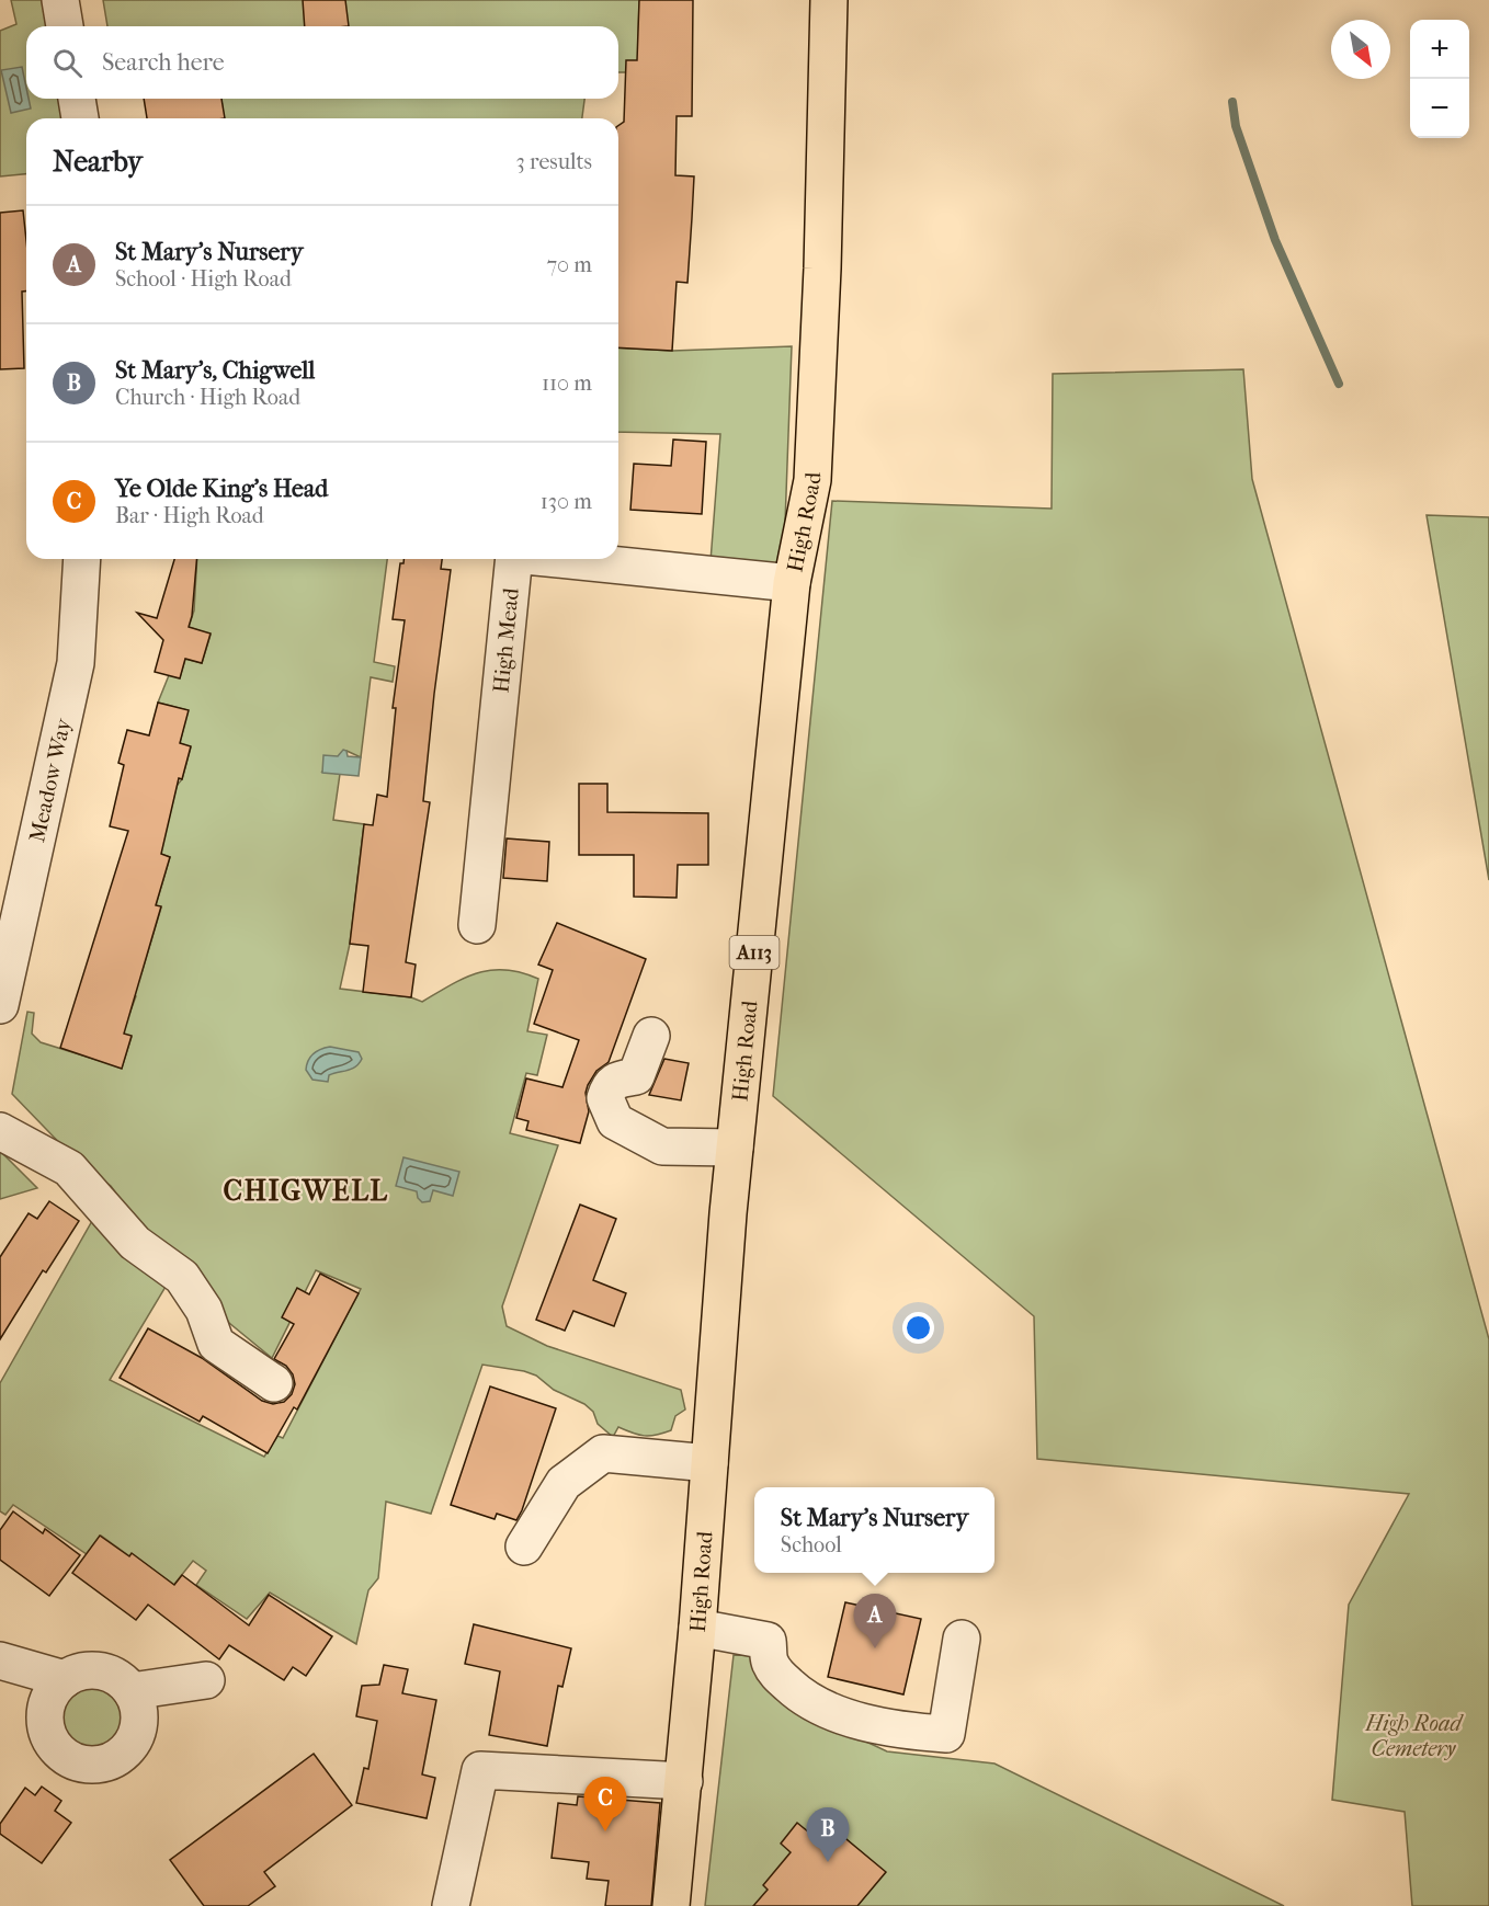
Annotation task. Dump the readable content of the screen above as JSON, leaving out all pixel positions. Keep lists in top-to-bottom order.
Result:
{
  "streets": {
    "main road": ["High Road", "A113"],
    "street": ["High Mead", "Meadow Way"]
  },
  "crossings": [
    ["High Road", "High Mead"]
  ],
  "districts": ["CHIGWELL"],
  "parks": ["High Road Cemetery"],
  "north": "bottom right",
  "page": {
    "map_buttons": ["+", "−"],
    "search": "Search here",
    "heading": ["Nearby", "3 results"],
    "list": [
      {
        "mark": "A",
        "name": "St Mary's Nursery",
        "note": "School · High Road",
        "value": "70 m"
      },
      {
        "mark": "B",
        "name": "St Mary's, Chigwell",
        "note": "Church · High Road",
        "value": "110 m"
      },
      {
        "mark": "C",
        "name": "Ye Olde King's Head",
        "note": "Bar · High Road",
        "value": "130 m"
      }
    ],
    "popup": ["St Mary's Nursery", "School"],
    "pins": ["A", "C", "B"]
  }
}
